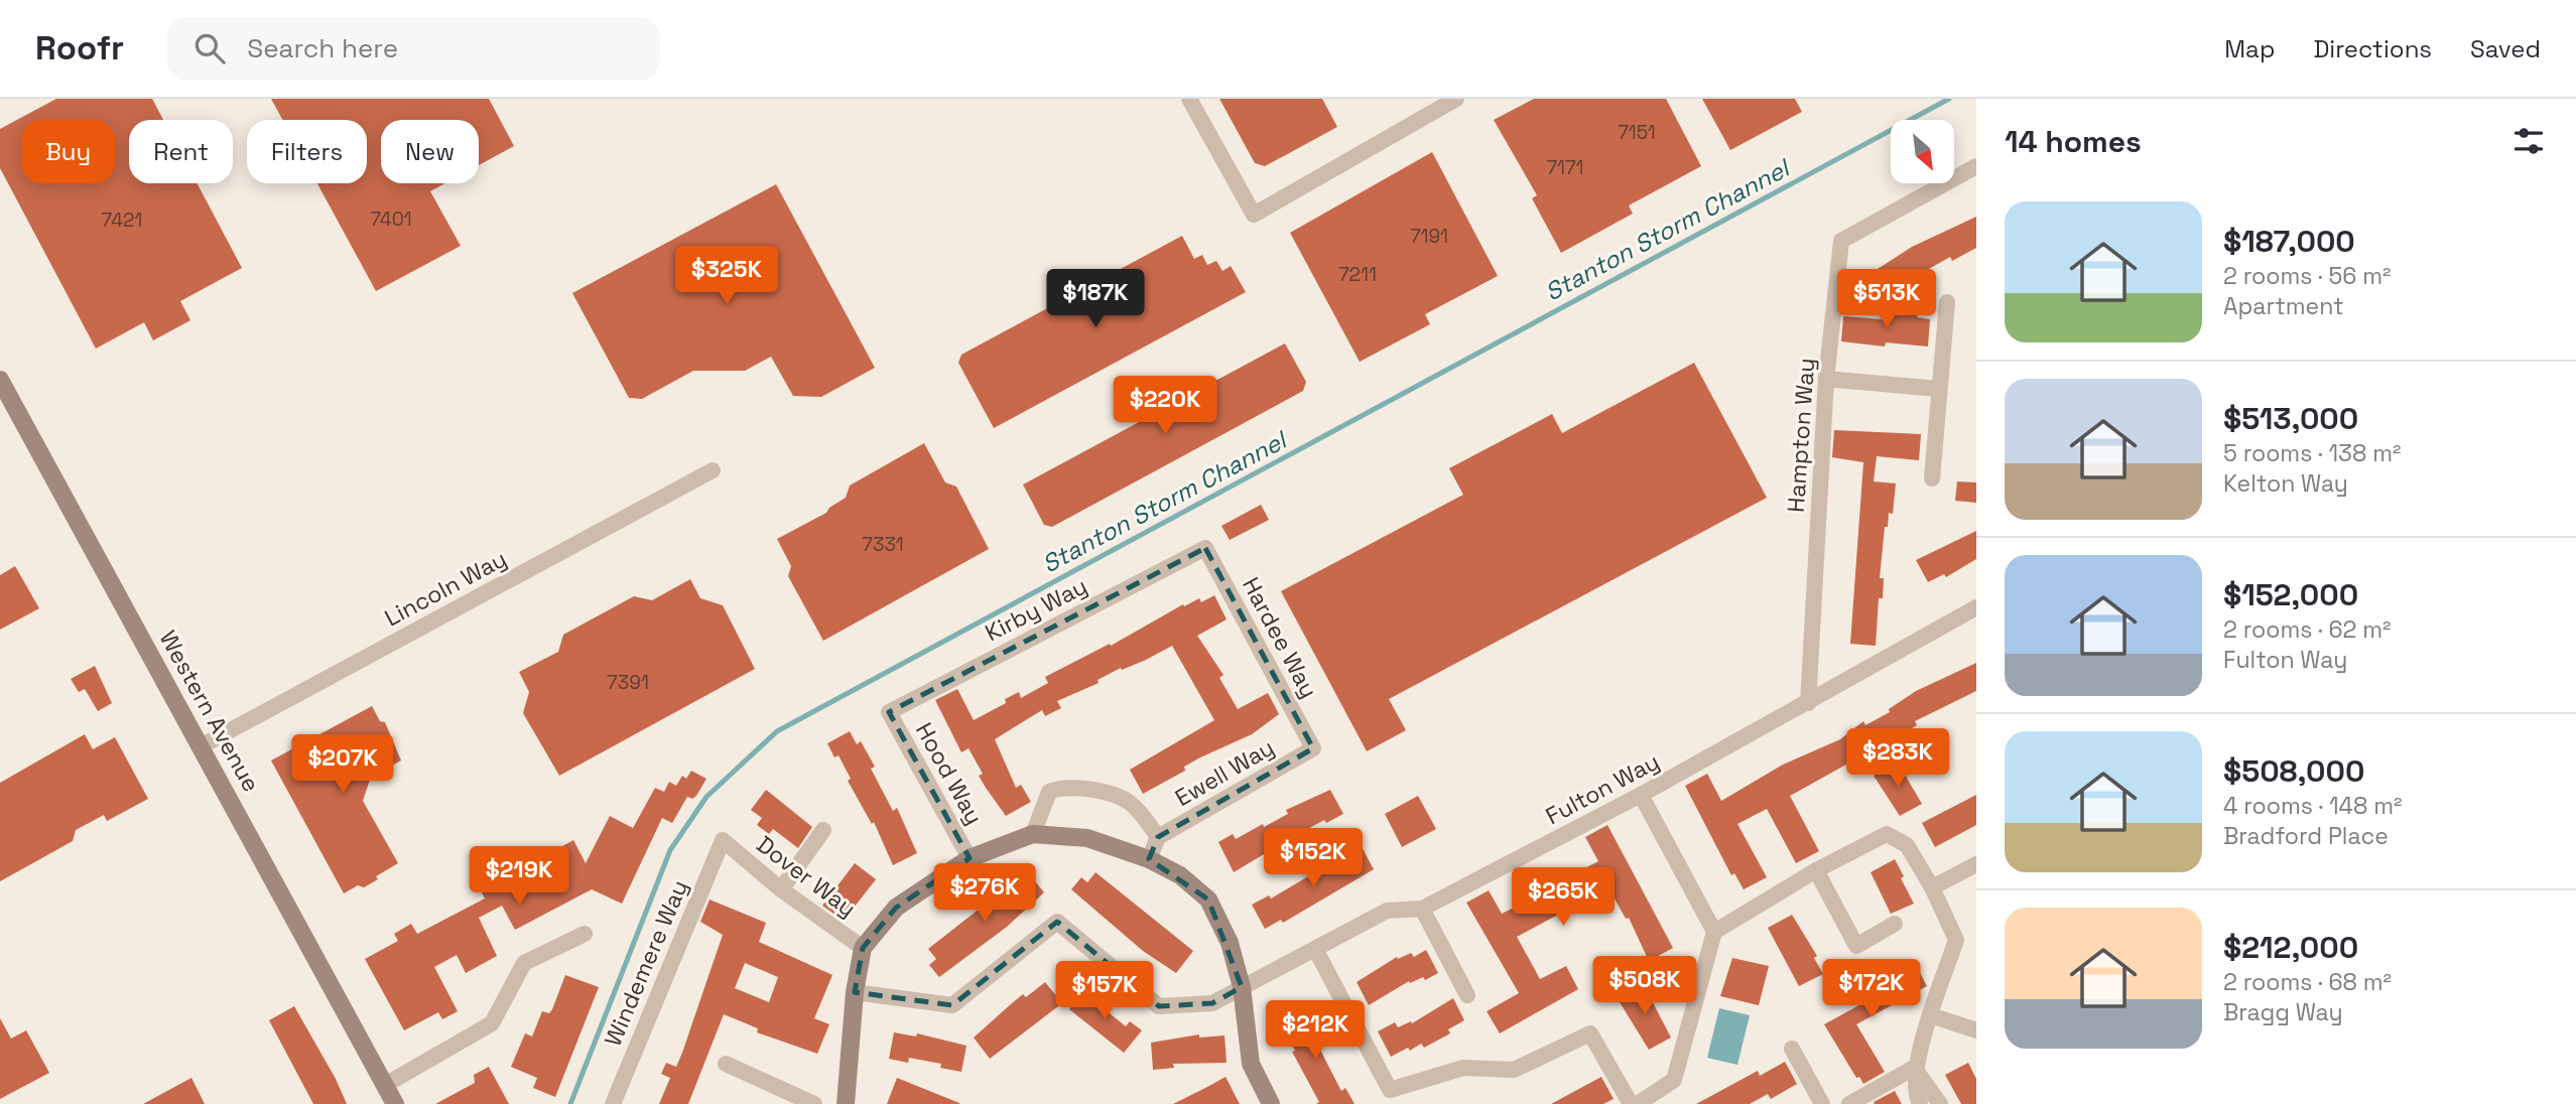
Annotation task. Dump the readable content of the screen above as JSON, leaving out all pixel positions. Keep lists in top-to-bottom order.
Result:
{
  "streets": {
    "street": [
      "Hampton Way",
      "Lincoln Way",
      "Kirby Way",
      "Hardee Way",
      "Western Avenue",
      "Ewell Way",
      "Hood Way",
      "Fulton Way",
      "Dover Way",
      "Windemere Way"
    ]
  },
  "crossings": [
    ["Hampton Way", "Fulton Way"],
    ["Lincoln Way", "Western Avenue"],
    ["Kirby Way", "Hardee Way"],
    ["Kirby Way", "Hood Way"],
    ["Hardee Way", "Ewell Way"],
    ["Dover Way", "Windemere Way"]
  ],
  "water": ["Stanton Storm Channel"],
  "house_numbers": [
    "7151",
    "7171",
    "7401",
    "7421",
    "7191",
    "7211",
    "7331",
    "7391"
  ],
  "north": "bottom right",
  "page": {
    "header": "Roofr",
    "search": "Search here",
    "nav": ["Map", "Directions", "Saved"],
    "heading": "14 homes",
    "chip": [
      "Buy",
      "Rent",
      "Filters",
      "New"
    ],
    "list": [
      {
        "name": "$187,000",
        "note": "2 rooms · 56 m² · Apartment"
      },
      {
        "name": "$513,000",
        "note": "5 rooms · 138 m² · Kelton Way"
      },
      {
        "name": "$152,000",
        "note": "2 rooms · 62 m² · Fulton Way"
      },
      {
        "name": "$508,000",
        "note": "4 rooms · 148 m² · Bradford Place"
      },
      {
        "name": "$212,000",
        "note": "2 rooms · 68 m² · Bragg Way"
      }
    ],
    "price": [
      "$325K",
      "$187K",
      "$513K",
      "$220K",
      "$283K",
      "$207K",
      "$152K",
      "$219K",
      "$276K",
      "$265K",
      "$508K",
      "$172K",
      "$157K",
      "$212K"
    ]
  }
}
